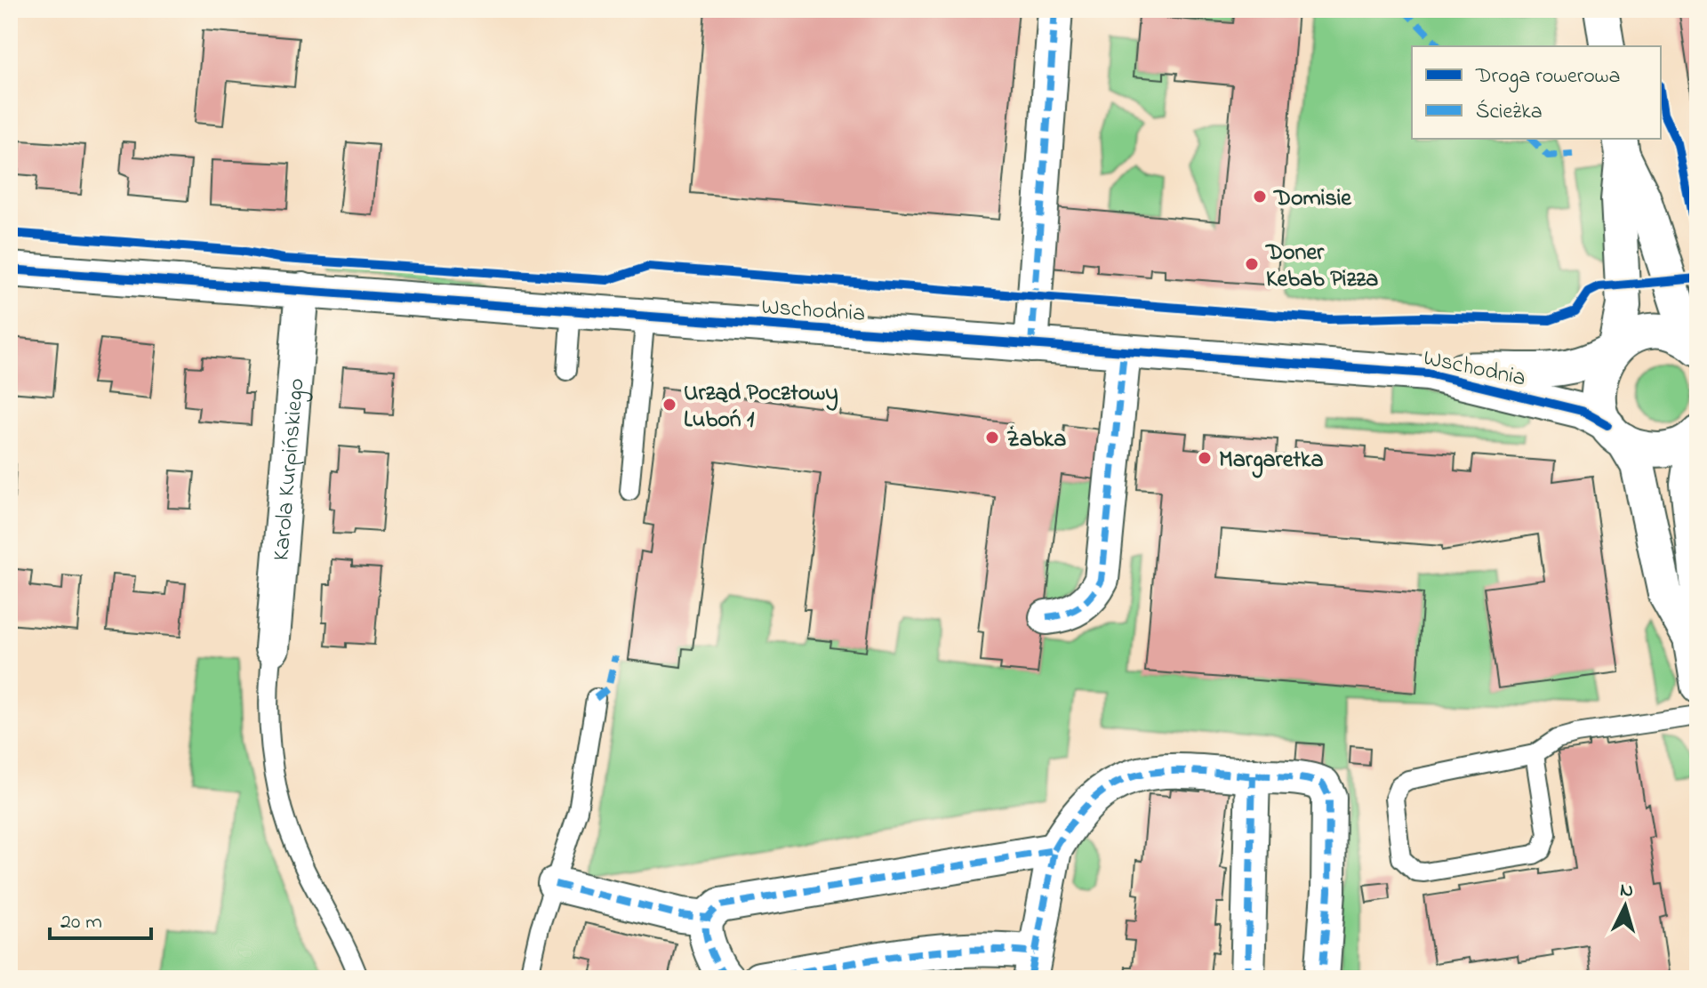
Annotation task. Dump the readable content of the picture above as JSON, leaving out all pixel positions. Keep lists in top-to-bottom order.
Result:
{
  "streets": {
    "street": ["Wschodnia", "Karola Kurpińskiego"]
  },
  "crossings": [
    ["Wschodnia", "Karola Kurpińskiego"]
  ],
  "places": [
    "Domisie",
    "Doner Kebab Pizza",
    "Urząd Pocztowy Luboń 1",
    "Żabka",
    "Margaretka"
  ],
  "legend": ["Droga rowerowa", "Ścieżka"],
  "scale_bar": "20 m",
  "north": "top"
}
